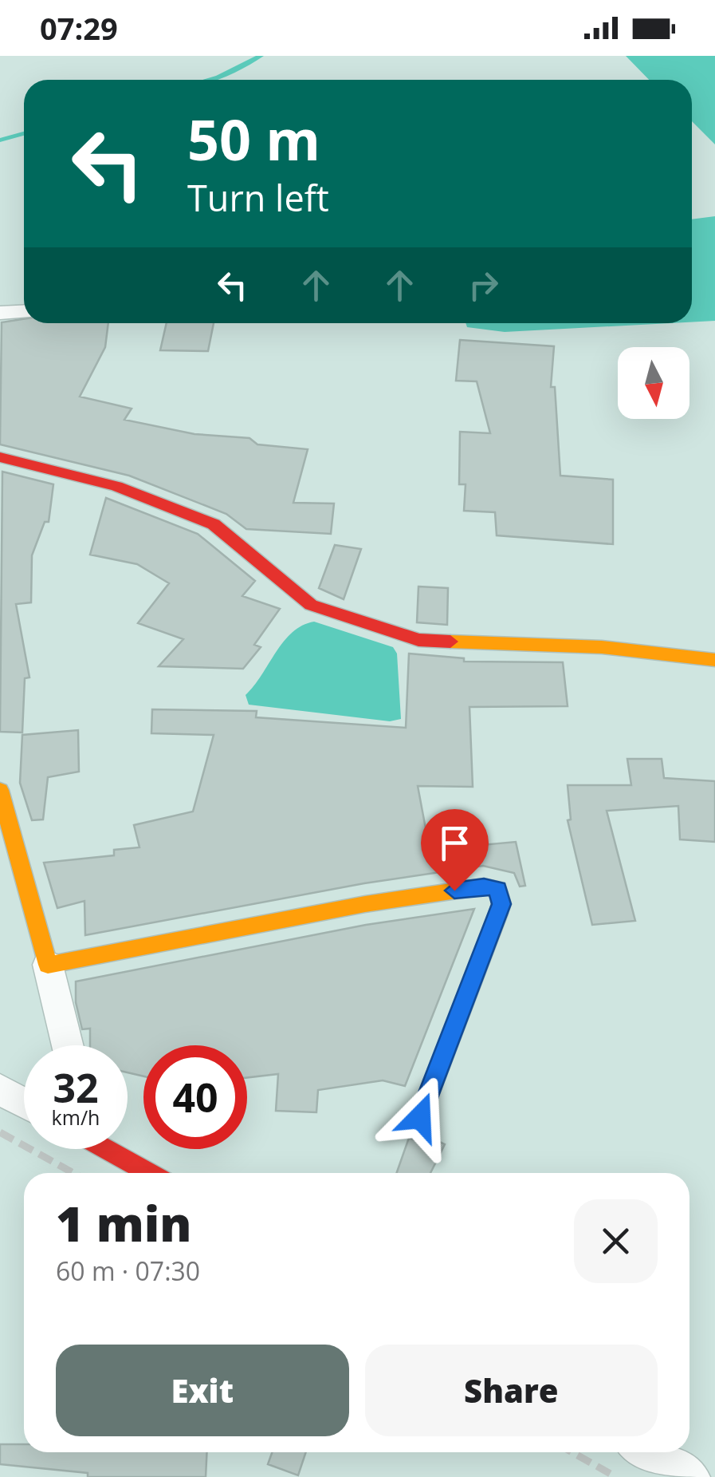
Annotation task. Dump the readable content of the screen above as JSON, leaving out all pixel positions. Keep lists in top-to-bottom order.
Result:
{
  "north": "bottom",
  "page": {
    "status": "07:29",
    "turn": ["50 m", "Turn left"],
    "speed": "32 km/h",
    "limit": "40",
    "heading": ["1 min", "60 m · 07:30"],
    "buttons": ["Exit", "Share"]
  }
}
